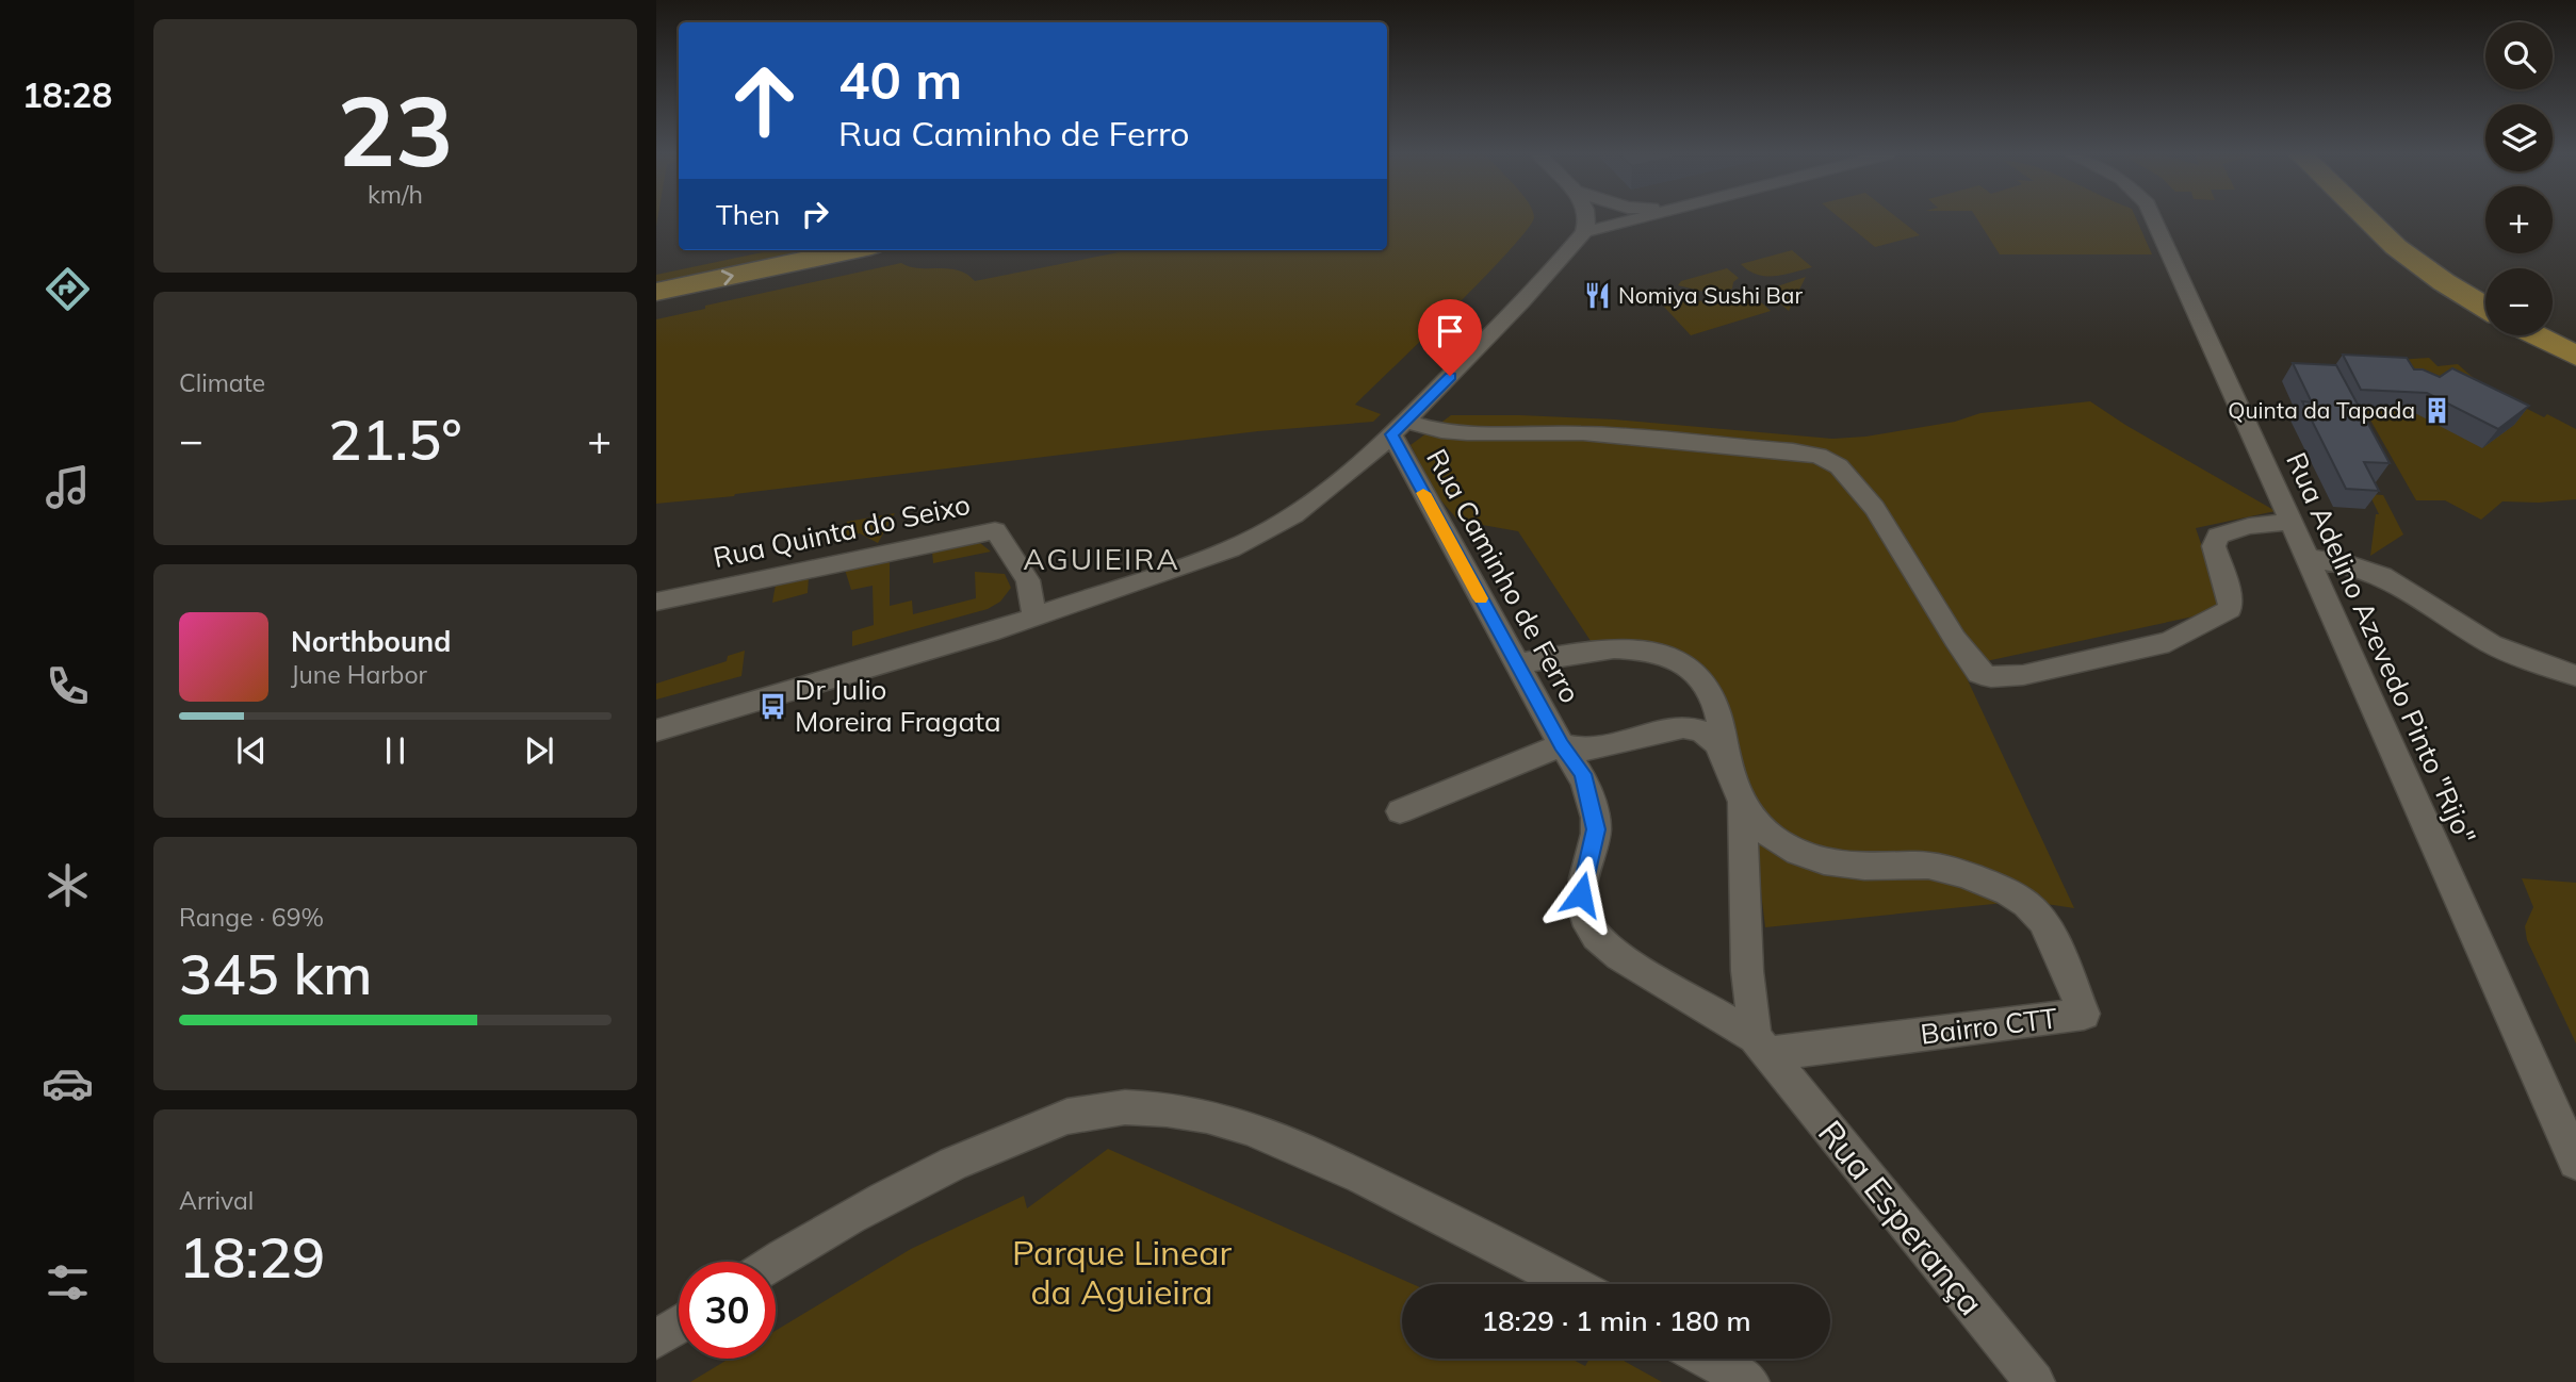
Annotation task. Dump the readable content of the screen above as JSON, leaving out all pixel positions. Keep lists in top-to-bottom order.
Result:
{
  "streets": {
    "street": [
      "Rua Quinta do Seixo",
      "Rua Caminho de Ferro",
      "Rua Adelino Azevedo Pinto \"Rijo\"",
      "Bairro CTT",
      "Rua Esperança"
    ]
  },
  "crossings": [
    ["Rua Caminho de Ferro", "Bairro CTT"],
    ["Rua Caminho de Ferro", "Rua Esperança"],
    ["Bairro CTT", "Rua Esperança"]
  ],
  "districts": ["AGUIEIRA"],
  "parks": ["Parque Linear da Aguieira"],
  "places": {
    "restaurant": ["Nomiya Sushi Bar"],
    "building": ["Quinta da Tapada"],
    "bus stop": ["Dr Julio Moreira Fragata"]
  },
  "page": {
    "tabs": "18:28",
    "tile": [
      ["23", "km/h"],
      "Climate",
      ["Range · 69%", "345 km"],
      ["Arrival", "18:29"]
    ],
    "map_buttons": ["+", "−"],
    "turn": ["40 m", "Rua Caminho de Ferro"],
    "then": "Then",
    "heat": ["−", "21.5°", "+"],
    "song": ["Northbound", "June Harbor"],
    "limit": "30",
    "trip": "18:29 · 1 min · 180 m"
  }
}
